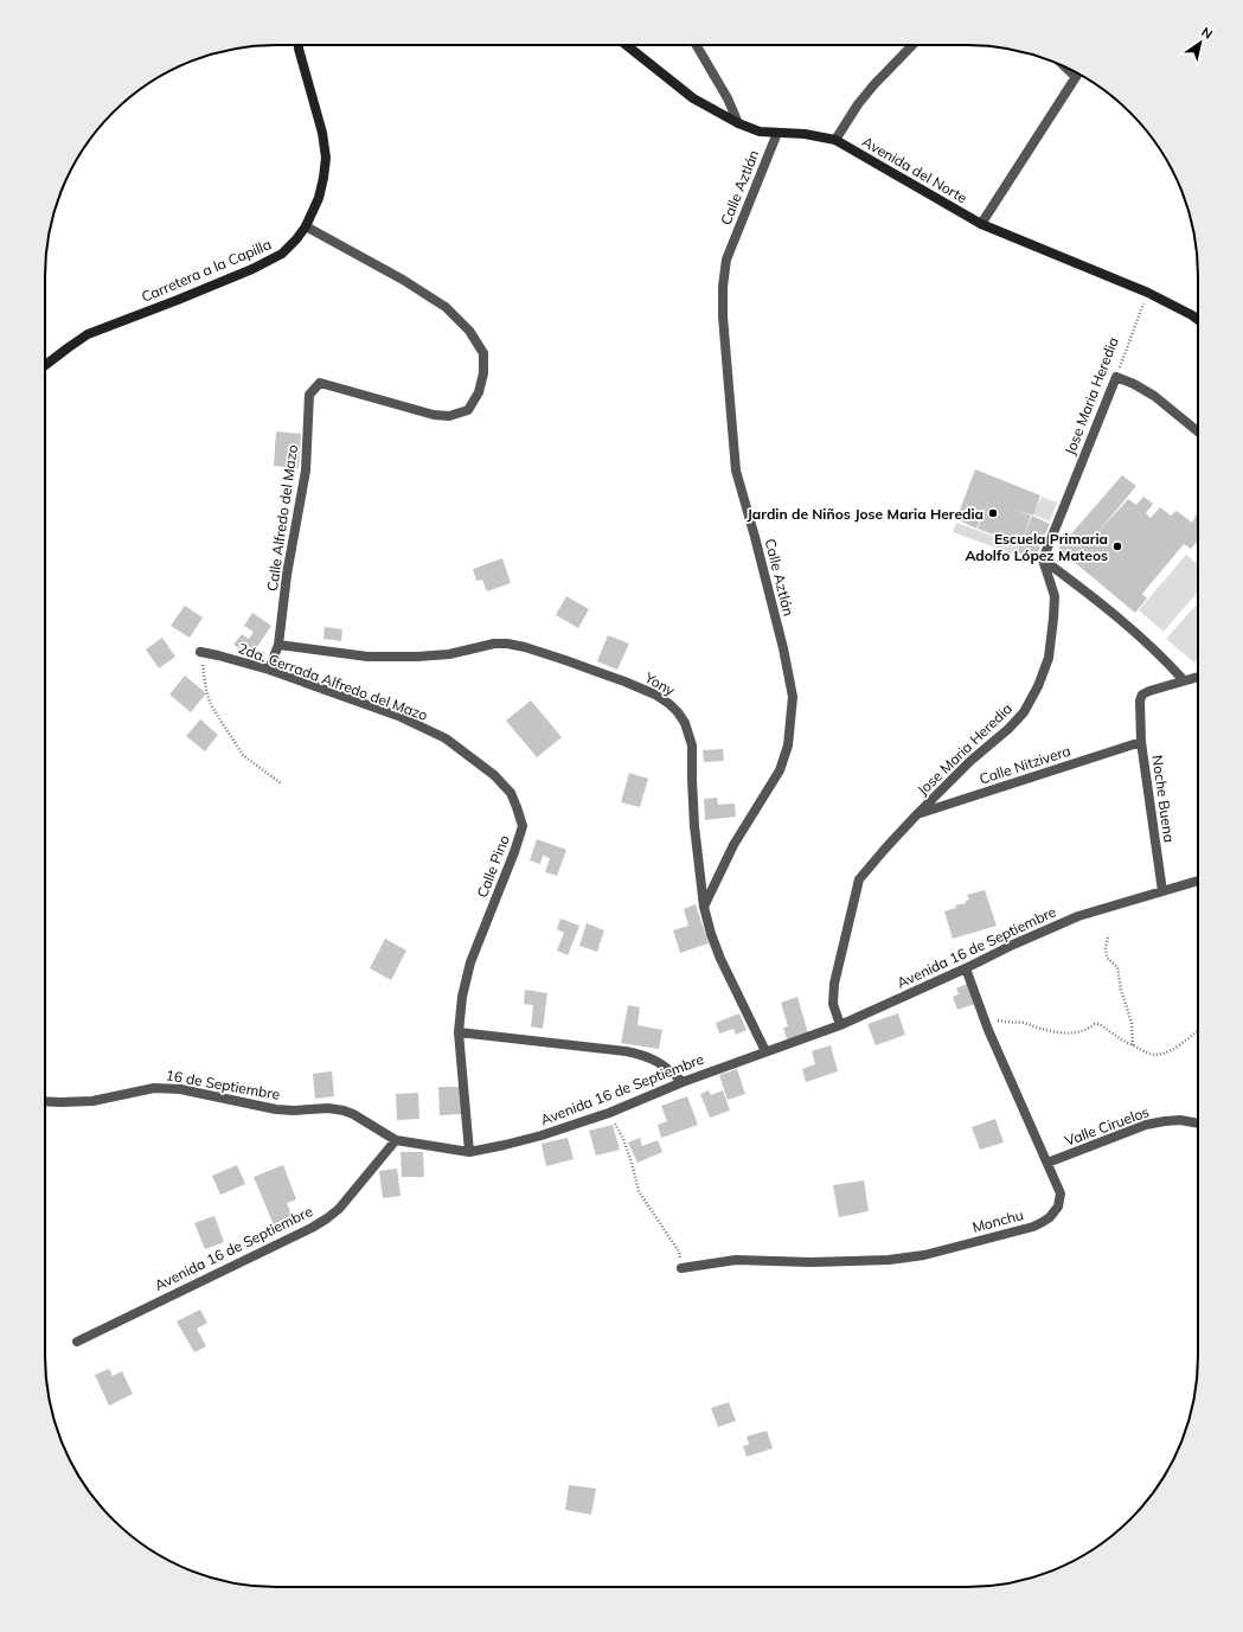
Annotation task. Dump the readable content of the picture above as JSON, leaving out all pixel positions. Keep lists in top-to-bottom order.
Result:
{
  "streets": {
    "street": [
      "Avenida del Norte",
      "Calle Aztlán",
      "Carretera a la Capilla",
      "Jose Maria Heredia",
      "Calle Alfredo del Mazo",
      "2da. Cerrada Alfredo del Mazo",
      "Yony",
      "Calle Nitzivera",
      "Noche Buena",
      "Calle Pino",
      "Avenida 16 de Septiembre",
      "16 de Septiembre",
      "Valle Ciruelos",
      "Monchu"
    ]
  },
  "crossings": [
    ["Avenida del Norte", "Calle Aztlán"],
    ["Avenida del Norte", "Jose Maria Heredia"],
    ["Calle Aztlán", "Yony"],
    ["Carretera a la Capilla", "Calle Alfredo del Mazo"],
    ["Jose Maria Heredia", "Calle Nitzivera"],
    ["Jose Maria Heredia", "Avenida 16 de Septiembre"],
    ["Calle Alfredo del Mazo", "2da. Cerrada Alfredo del Mazo"],
    ["Calle Alfredo del Mazo", "Yony"],
    ["2da. Cerrada Alfredo del Mazo", "Calle Pino"],
    ["Yony", "Avenida 16 de Septiembre"],
    ["Calle Nitzivera", "Noche Buena"],
    ["Noche Buena", "Avenida 16 de Septiembre"],
    ["Calle Pino", "Avenida 16 de Septiembre"],
    ["Avenida 16 de Septiembre", "16 de Septiembre"],
    ["Avenida 16 de Septiembre", "Monchu"],
    ["Valle Ciruelos", "Monchu"]
  ],
  "places": ["Jardin de Niños Jose Maria Heredia", "Escuela Primaria Adolfo López Mateos"],
  "north": "top right"
}
